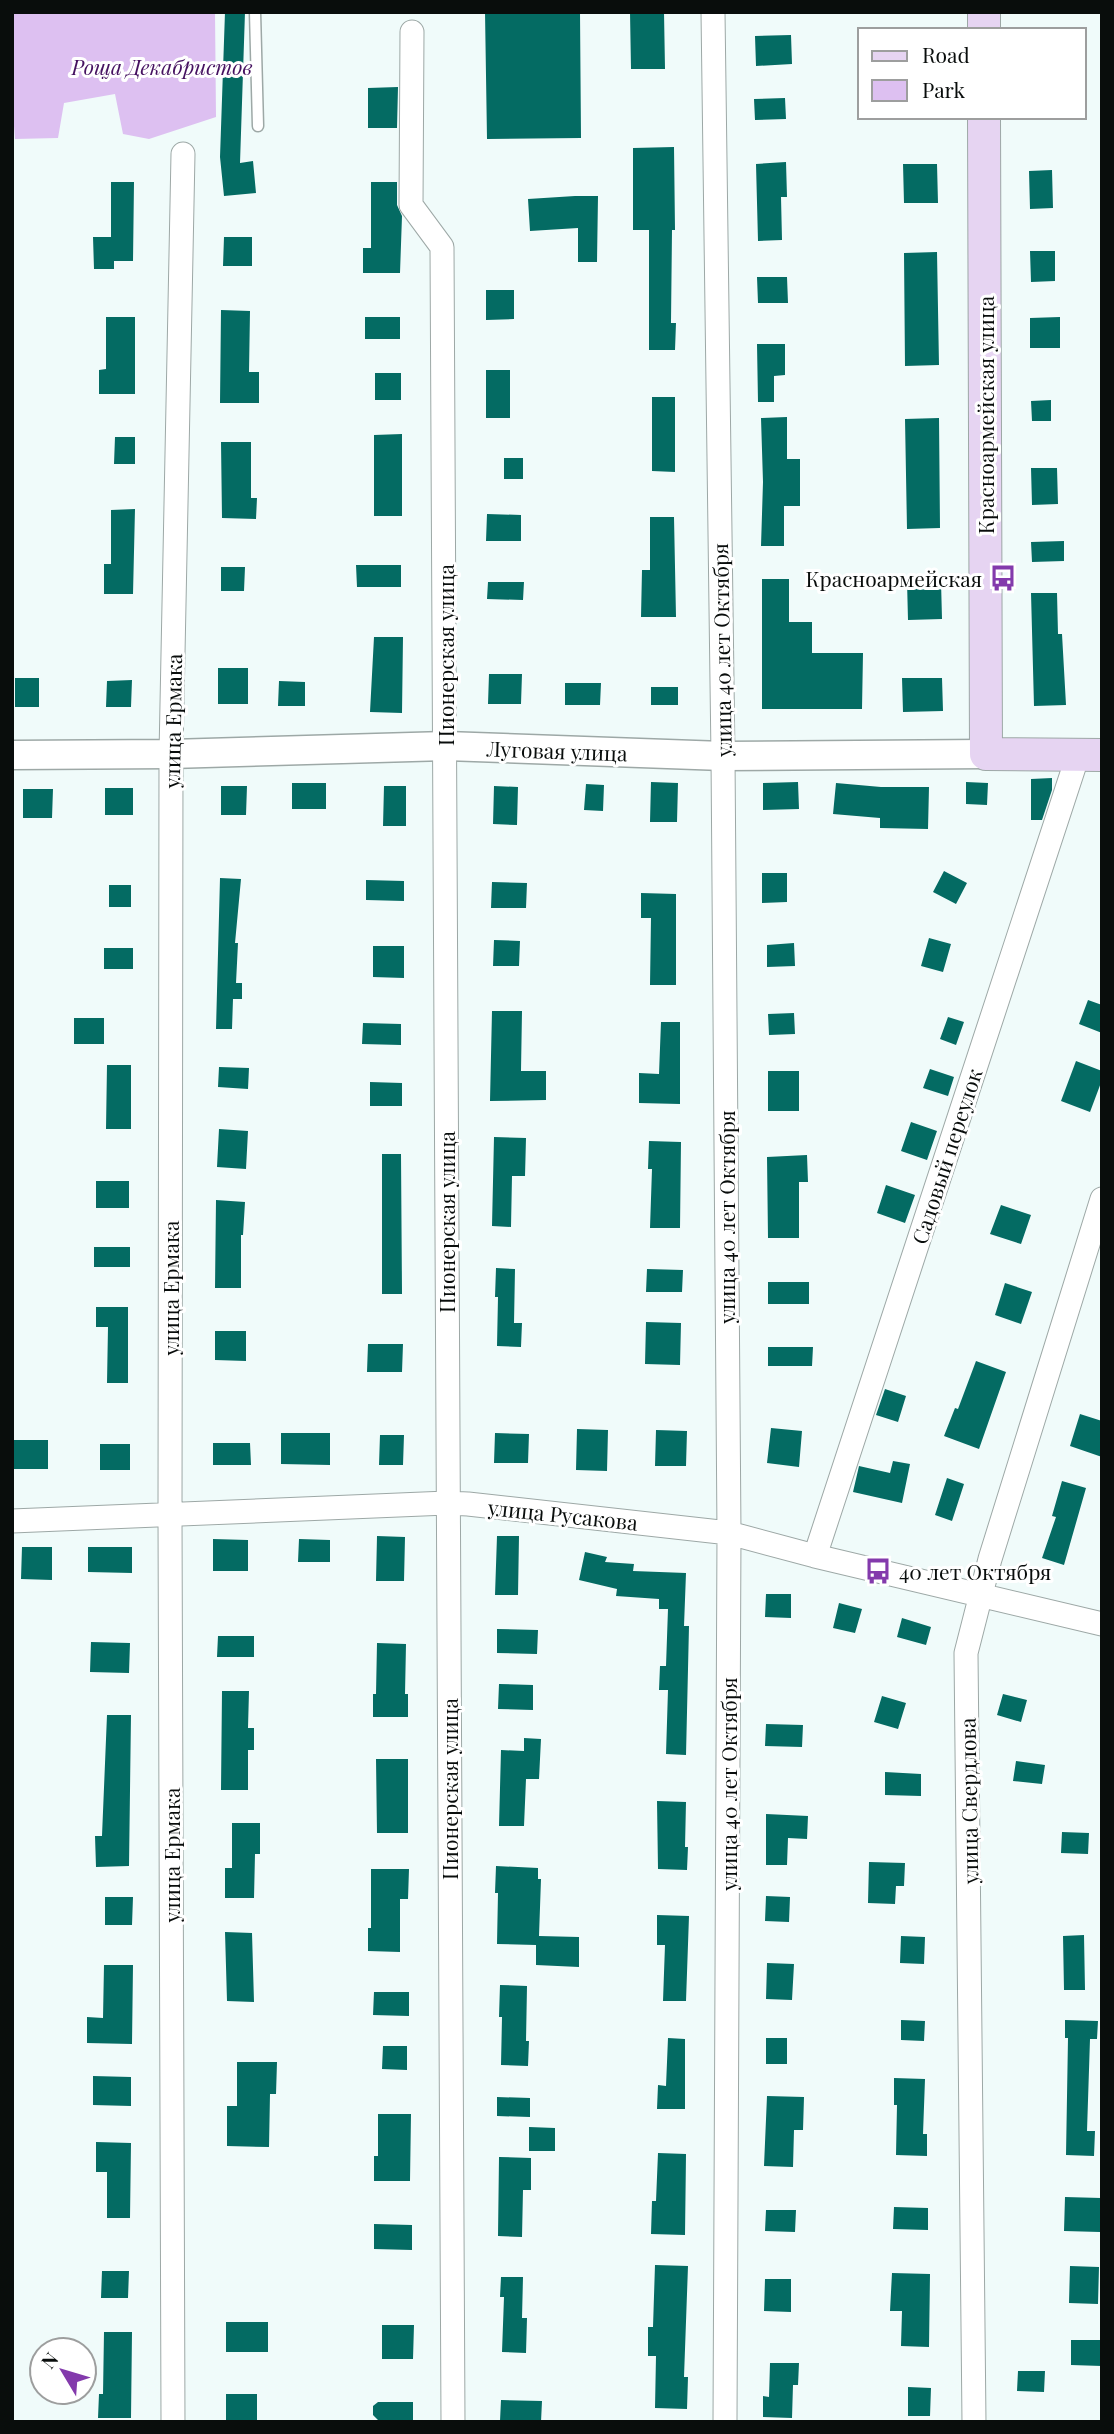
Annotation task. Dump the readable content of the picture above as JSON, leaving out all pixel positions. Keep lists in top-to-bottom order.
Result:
{
  "streets": {
    "main road": ["Красноармейская улица", "Луговая улица"],
    "street": [
      "улица 40 лет Октября",
      "Пионерская улица",
      "улица Ермака",
      "Садовый переулок",
      "улица Русакова",
      "улица Свердлова"
    ]
  },
  "crossings": [
    ["Красноармейская улица", "Луговая улица"],
    ["улица 40 лет Октября", "Луговая улица"],
    ["улица 40 лет Октября", "улица Русакова"],
    ["Пионерская улица", "Луговая улица"],
    ["Пионерская улица", "улица Русакова"],
    ["улица Ермака", "Луговая улица"],
    ["улица Ермака", "улица Русакова"],
    ["Луговая улица", "Садовый переулок"],
    ["Садовый переулок", "улица Русакова"],
    ["улица Русакова", "улица Свердлова"]
  ],
  "parks": ["Роща Декабристов"],
  "places": {
    "bus stop": ["Красноармейская", "40 лет Октября"]
  },
  "legend": ["Road", "Park"],
  "north": "top left"
}
